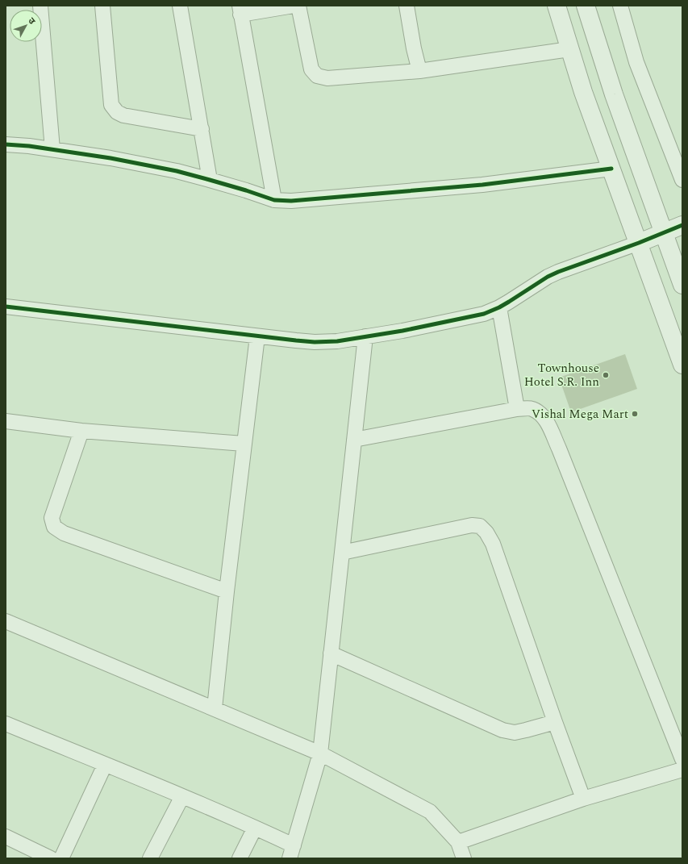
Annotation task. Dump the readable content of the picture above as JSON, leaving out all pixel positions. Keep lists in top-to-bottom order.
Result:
{
  "places": ["Townhouse Hotel S.R. Inn", "Vishal Mega Mart"],
  "north": "top right"
}
